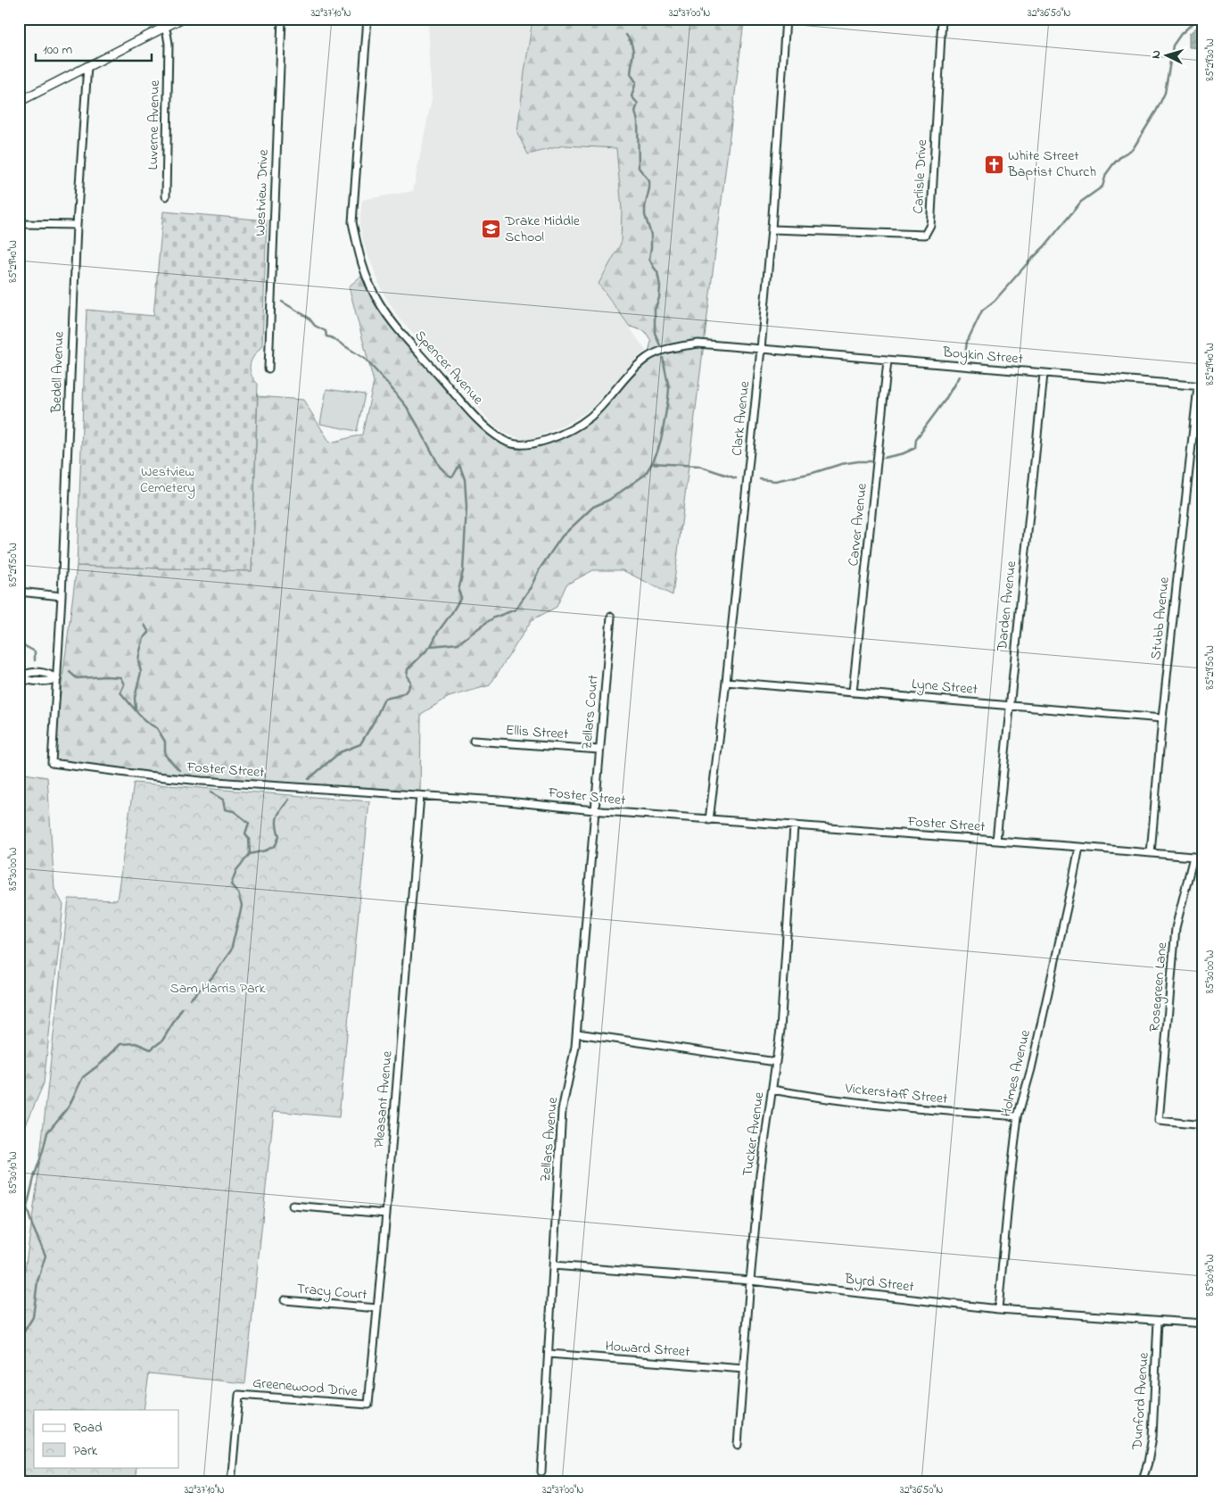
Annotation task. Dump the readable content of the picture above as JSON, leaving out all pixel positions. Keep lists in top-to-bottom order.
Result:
{
  "streets": {
    "street": [
      "Luverne Avenue",
      "Carlisle Drive",
      "Westview Drive",
      "Boykin Street",
      "Spencer Avenue",
      "Bedell Avenue",
      "Clark Avenue",
      "Carver Avenue",
      "Darden Avenue",
      "Stubb Avenue",
      "Lyne Street",
      "Zellars Court",
      "Ellis Street",
      "Foster Street",
      "Rosegreen Lane",
      "Holmes Avenue",
      "Vickerstaff Street",
      "Pleasant Avenue",
      "Tucker Avenue",
      "Zellars Avenue",
      "Byrd Street",
      "Tracy Court",
      "Howard Street",
      "Greenewood Drive",
      "Dunford Avenue"
    ]
  },
  "crossings": [
    ["Carlisle Drive", "Clark Avenue"],
    ["Boykin Street", "Spencer Avenue"],
    ["Boykin Street", "Clark Avenue"],
    ["Boykin Street", "Carver Avenue"],
    ["Boykin Street", "Darden Avenue"],
    ["Boykin Street", "Stubb Avenue"],
    ["Spencer Avenue", "Clark Avenue"],
    ["Bedell Avenue", "Foster Street"],
    ["Clark Avenue", "Lyne Street"],
    ["Clark Avenue", "Foster Street"],
    ["Carver Avenue", "Lyne Street"],
    ["Darden Avenue", "Lyne Street"],
    ["Darden Avenue", "Foster Street"],
    ["Stubb Avenue", "Lyne Street"],
    ["Stubb Avenue", "Foster Street"],
    ["Zellars Court", "Ellis Street"],
    ["Zellars Court", "Foster Street"],
    ["Zellars Court", "Zellars Avenue"],
    ["Foster Street", "Rosegreen Lane"],
    ["Foster Street", "Holmes Avenue"],
    ["Foster Street", "Pleasant Avenue"],
    ["Foster Street", "Tucker Avenue"],
    ["Foster Street", "Zellars Avenue"],
    ["Holmes Avenue", "Vickerstaff Street"],
    ["Holmes Avenue", "Byrd Street"],
    ["Vickerstaff Street", "Tucker Avenue"],
    ["Pleasant Avenue", "Tracy Court"],
    ["Pleasant Avenue", "Greenewood Drive"],
    ["Tucker Avenue", "Byrd Street"],
    ["Tucker Avenue", "Howard Street"],
    ["Zellars Avenue", "Byrd Street"],
    ["Zellars Avenue", "Howard Street"],
    ["Byrd Street", "Dunford Avenue"]
  ],
  "parks": ["Westview Cemetery", "Sam Harris Park"],
  "places": {
    "church": ["White Street Baptist Church"],
    "school or university": ["Drake Middle School"]
  },
  "legend": ["Road", "Park"],
  "scale_bar": "100 m",
  "north": "left",
  "coordinates": [
    "32°37'10\"N",
    "32°37'00\"N",
    "32°36'50\"N",
    "85°29'30\"W",
    "85°29'40\"W",
    "85°29'50\"W",
    "85°30'00\"W",
    "85°30'10\"W"
  ]
}
